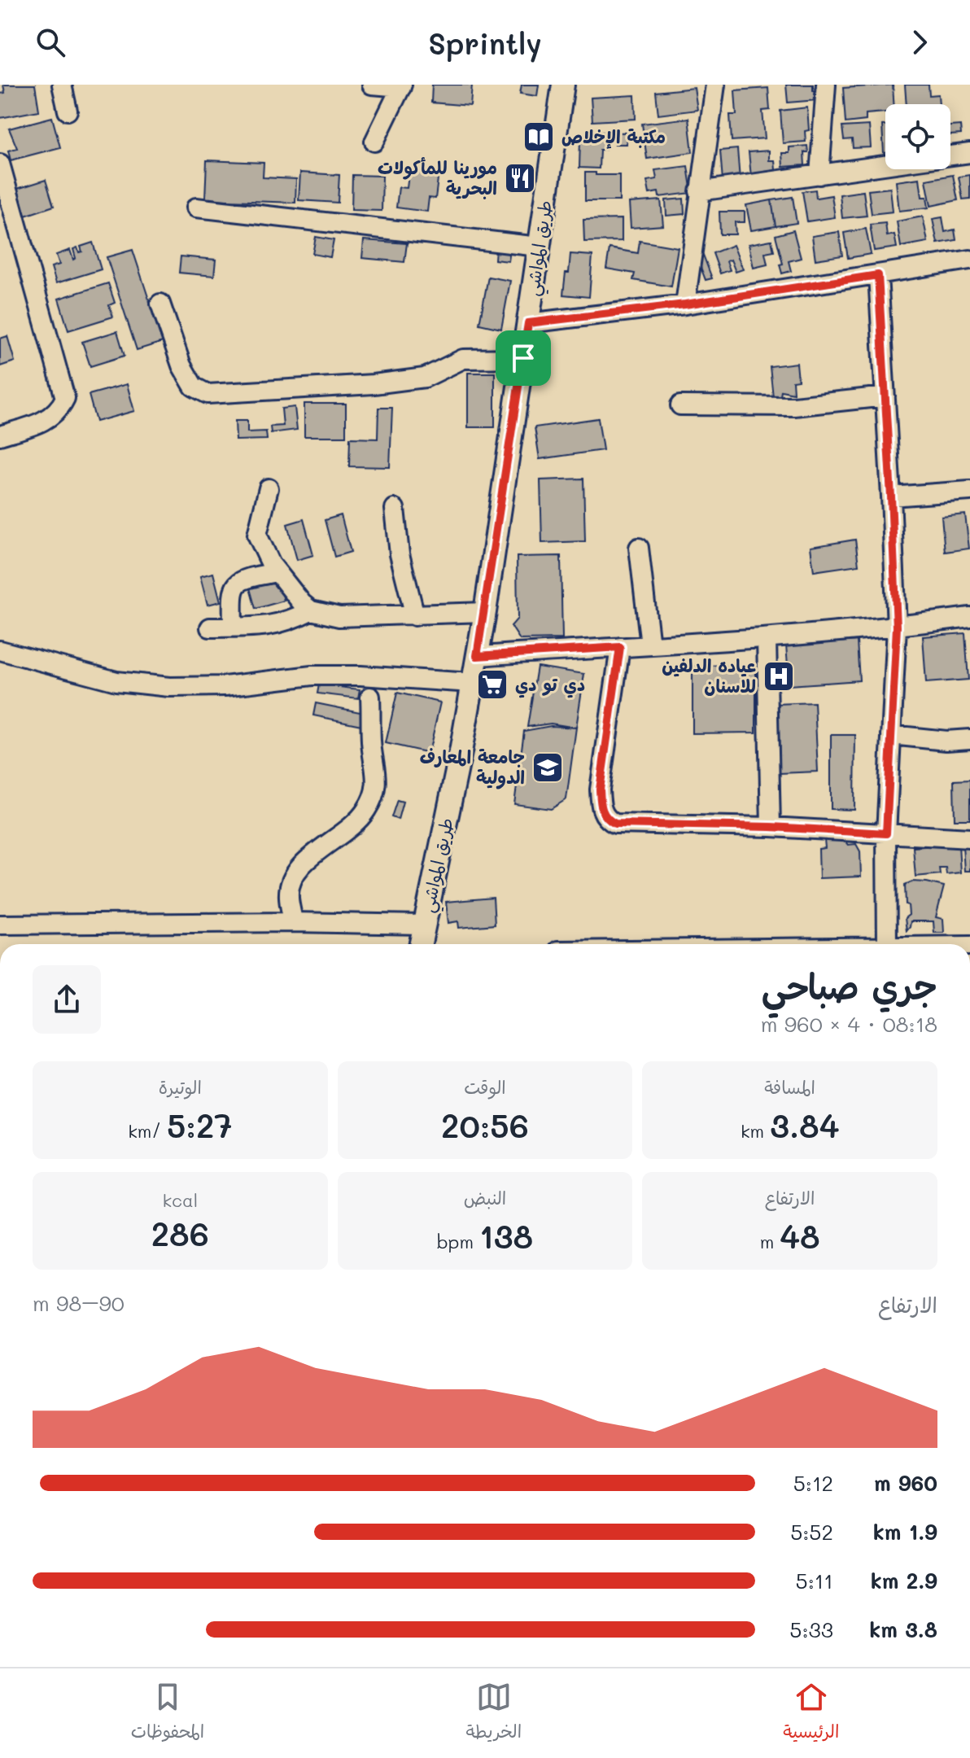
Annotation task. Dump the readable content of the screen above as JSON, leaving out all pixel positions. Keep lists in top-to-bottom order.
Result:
{
  "streets": {
    "main road": ["طريق المواشي"]
  },
  "places": {
    "library": ["مكتبة الإخلاص"],
    "restaurant": ["مورينا للمأكولات البحرية"],
    "hospital": ["عياده الدلفين للاسنان"],
    "supermarket": ["دي تو دي"],
    "school or university": ["جامعة المعارف الدولية"]
  },
  "page": {
    "header": "Sprintly",
    "heading": ["جري صباحي", "08:18 · 4 × 960 m"],
    "stats": [
      ["المسافة", "3.84 km"],
      ["الوقت", "20:56"],
      ["الوتيرة", "5:27 /km"],
      ["الارتفاع", "48 m"],
      ["النبض", "138 bpm"],
      ["kcal", "286"]
    ],
    "chart": ["الارتفاع", "90–98 m"],
    "list": [
      {
        "name": "960 m",
        "note": "5:12"
      },
      {
        "name": "1.9 km",
        "note": "5:52"
      },
      {
        "name": "2.9 km",
        "note": "5:11"
      },
      {
        "name": "3.8 km",
        "note": "5:33"
      }
    ],
    "tabs": ["الرئيسية", "الخريطة", "المحفوظات"]
  }
}
